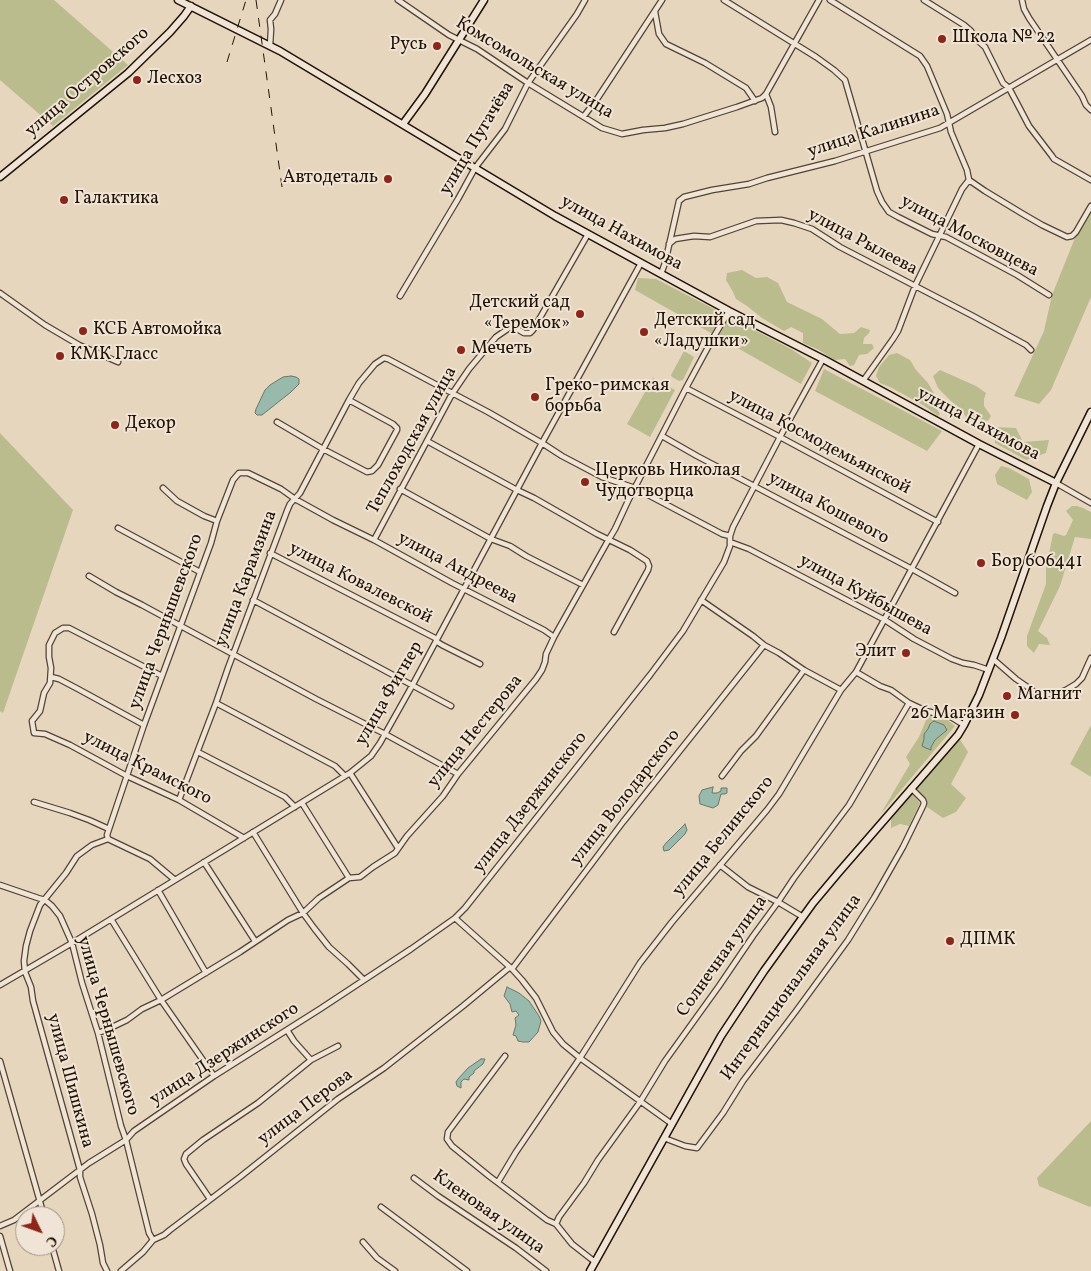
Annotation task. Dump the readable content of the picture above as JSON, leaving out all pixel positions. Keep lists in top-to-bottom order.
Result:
{
  "streets": {
    "main road": ["улица Островского", "улица Нахимова", "Интернациональная улица"],
    "street": [
      "Комсомольская улица",
      "улица Калинина",
      "улица Пугачёва",
      "улица Московцева",
      "улица Рылеева",
      "Теплоходская улица",
      "улица Космодемьянской",
      "улица Кошевого",
      "улица Андреева",
      "улица Карамзина",
      "улица Ковалевской",
      "улица Куйбышева",
      "улица Чернышевского",
      "улица Фигнер",
      "улица Нестерова",
      "улица Крамского",
      "улица Володарского",
      "улица Дзержинского",
      "улица Белинского",
      "Солнечная улица",
      "улица Шишкина",
      "улица Перова",
      "Кленовая улица"
    ]
  },
  "crossings": [
    ["Комсомольская улица", "улица Пугачёва"],
    ["улица Островского", "улица Нахимова"],
    ["улица Калинина", "улица Московцева"],
    ["улица Калинина", "улица Рылеева"],
    ["улица Пугачёва", "улица Нахимова"],
    ["улица Нахимова", "Теплоходская улица"],
    ["улица Нахимова", "улица Фигнер"],
    ["улица Нахимова", "улица Нестерова"],
    ["улица Нахимова", "улица Дзержинского"],
    ["улица Нахимова", "улица Белинского"],
    ["улица Нахимова", "Интернациональная улица"],
    ["Теплоходская улица", "улица Андреева"],
    ["Теплоходская улица", "улица Куйбышева"],
    ["улица Космодемьянской", "улица Нестерова"],
    ["улица Космодемьянской", "улица Дзержинского"],
    ["улица Космодемьянской", "улица Белинского"],
    ["улица Кошевого", "улица Нестерова"],
    ["улица Кошевого", "улица Дзержинского"],
    ["улица Кошевого", "улица Белинского"],
    ["улица Андреева", "улица Карамзина"],
    ["улица Андреева", "улица Чернышевского"],
    ["улица Андреева", "улица Фигнер"],
    ["улица Андреева", "улица Нестерова"],
    ["улица Карамзина", "улица Ковалевской"],
    ["улица Карамзина", "улица Куйбышева"],
    ["улица Карамзина", "улица Крамского"],
    ["улица Ковалевской", "улица Фигнер"],
    ["улица Куйбышева", "улица Фигнер"],
    ["улица Куйбышева", "улица Нестерова"],
    ["улица Куйбышева", "улица Дзержинского"],
    ["улица Куйбышева", "улица Белинского"],
    ["улица Куйбышева", "Интернациональная улица"],
    ["улица Чернышевского", "улица Фигнер"],
    ["улица Чернышевского", "улица Нестерова"],
    ["улица Чернышевского", "улица Крамского"],
    ["улица Чернышевского", "улица Дзержинского"],
    ["улица Чернышевского", "улица Шишкина"],
    ["улица Чернышевского", "улица Перова"],
    ["улица Фигнер", "улица Крамского"],
    ["улица Фигнер", "улица Шишкина"],
    ["улица Володарского", "улица Перова"],
    ["улица Дзержинского", "улица Шишкина"]
  ],
  "places": [
    "Школа № 22",
    "Русь",
    "Лесхоз",
    "Автодеталь",
    "Галактика",
    "Детский сад «Теремок»",
    "КСБ Автомойка",
    "Детский сад «Ладушки»",
    "Мечеть",
    "КМК Гласс",
    "Греко-римская борьба",
    "Декор",
    "Церковь Николая Чудотворца",
    "Бор 606441",
    "Элит",
    "Магнит",
    "26 Магазин",
    "ДПМК"
  ],
  "north": "bottom right"
}
